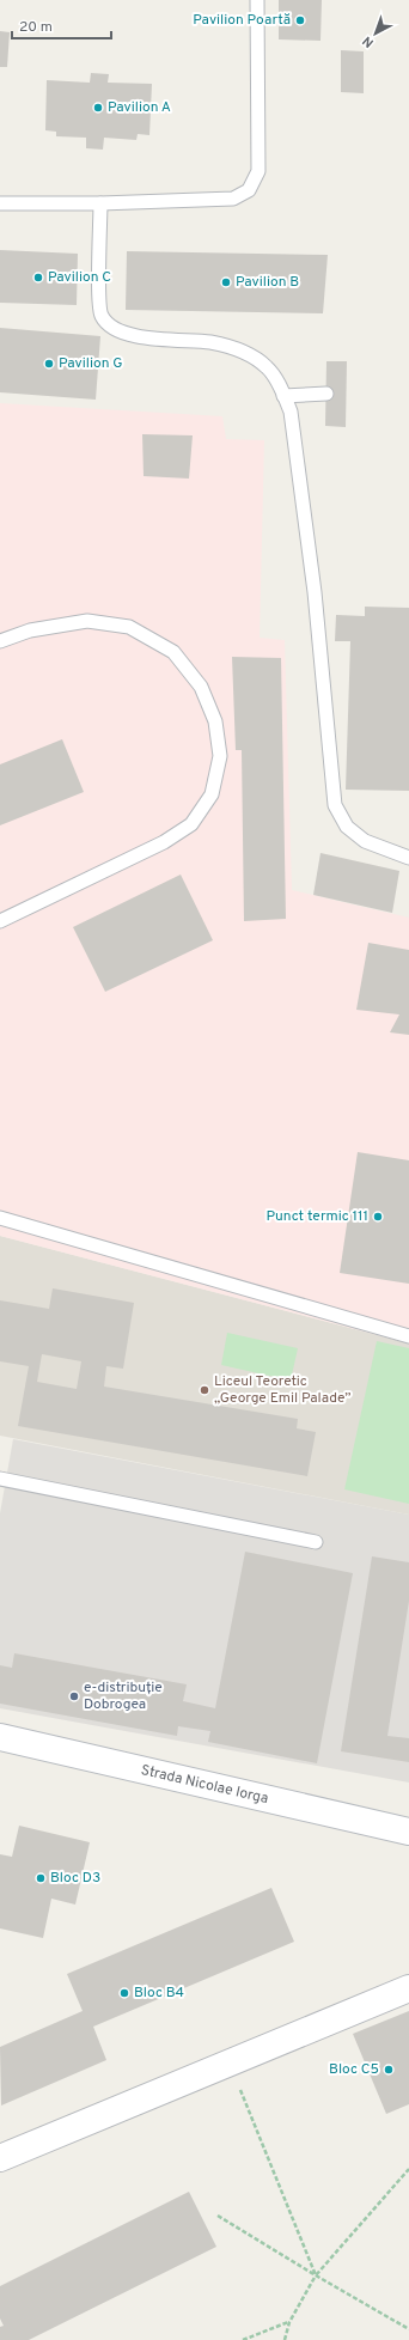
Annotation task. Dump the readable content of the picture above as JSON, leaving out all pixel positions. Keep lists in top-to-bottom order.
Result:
{
  "streets": {
    "street": ["Strada Nicolae Iorga"]
  },
  "places": [
    "Pavilion Poartă",
    "Pavilion A",
    "Pavilion C",
    "Pavilion B",
    "Pavilion G",
    "Punct termic 111",
    "Liceul Teoretic „George Emil Palade”",
    "e-distribuție Dobrogea",
    "Bloc D3",
    "Bloc B4",
    "Bloc C5"
  ],
  "scale_bar": "20 m",
  "north": "bottom left"
}
